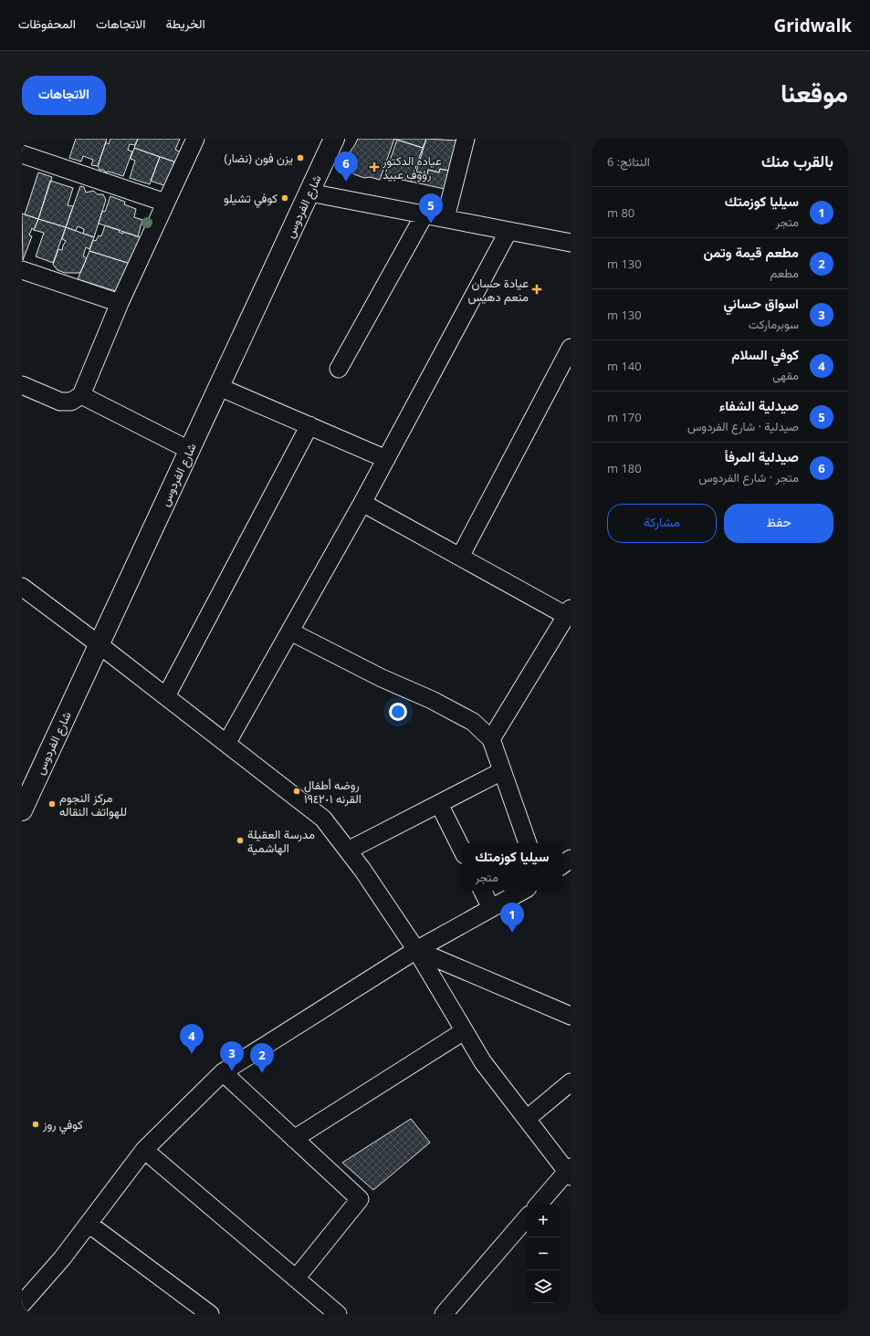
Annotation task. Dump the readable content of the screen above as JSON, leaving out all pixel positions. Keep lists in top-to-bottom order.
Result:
{
  "streets": {
    "street": ["شارع الفردوس"]
  },
  "places": {
    "other": [
      "يزن فون (نضار)",
      "كوفي تشيلو",
      "روضه أطفال القرنه ١٩٤٢٠١",
      "مركز النجوم للهواتف النقاله",
      "مدرسة العقيلة الهاشمية",
      "كوفي روز"
    ],
    "health": ["عياده الدكتور رؤوف عبيد", "عيادة حسان منعم دهيس"]
  },
  "page": {
    "header": "Gridwalk",
    "nav": ["الخريطة", "الاتجاهات", "المحفوظات"],
    "title": "موقعنا",
    "buttons": [
      "الاتجاهات",
      ["حفظ", "مشاركة"]
    ],
    "heading": ["بالقرب منك", "النتائج: 6"],
    "pins": [
      "6",
      "5",
      "1",
      "4",
      "3",
      "2"
    ],
    "list": [
      {
        "mark": "1",
        "name": "سيليا كوزمتك",
        "note": "متجر",
        "value": "80 m"
      },
      {
        "mark": "2",
        "name": "مطعم قيمة وتمن",
        "note": "مطعم",
        "value": "130 m"
      },
      {
        "mark": "3",
        "name": "اسواق حساني",
        "note": "سوبرماركت",
        "value": "130 m"
      },
      {
        "mark": "4",
        "name": "كوفي السلام",
        "note": "مقهى",
        "value": "140 m"
      },
      {
        "mark": "5",
        "name": "صيدلية الشفاء",
        "note": "صيدلية · شارع الفردوس",
        "value": "170 m"
      },
      {
        "mark": "6",
        "name": "صيدلية المرفأ",
        "note": "متجر · شارع الفردوس",
        "value": "180 m"
      }
    ],
    "popup": ["سيليا كوزمتك", "متجر"],
    "map_buttons": ["+", "−"]
  }
}
